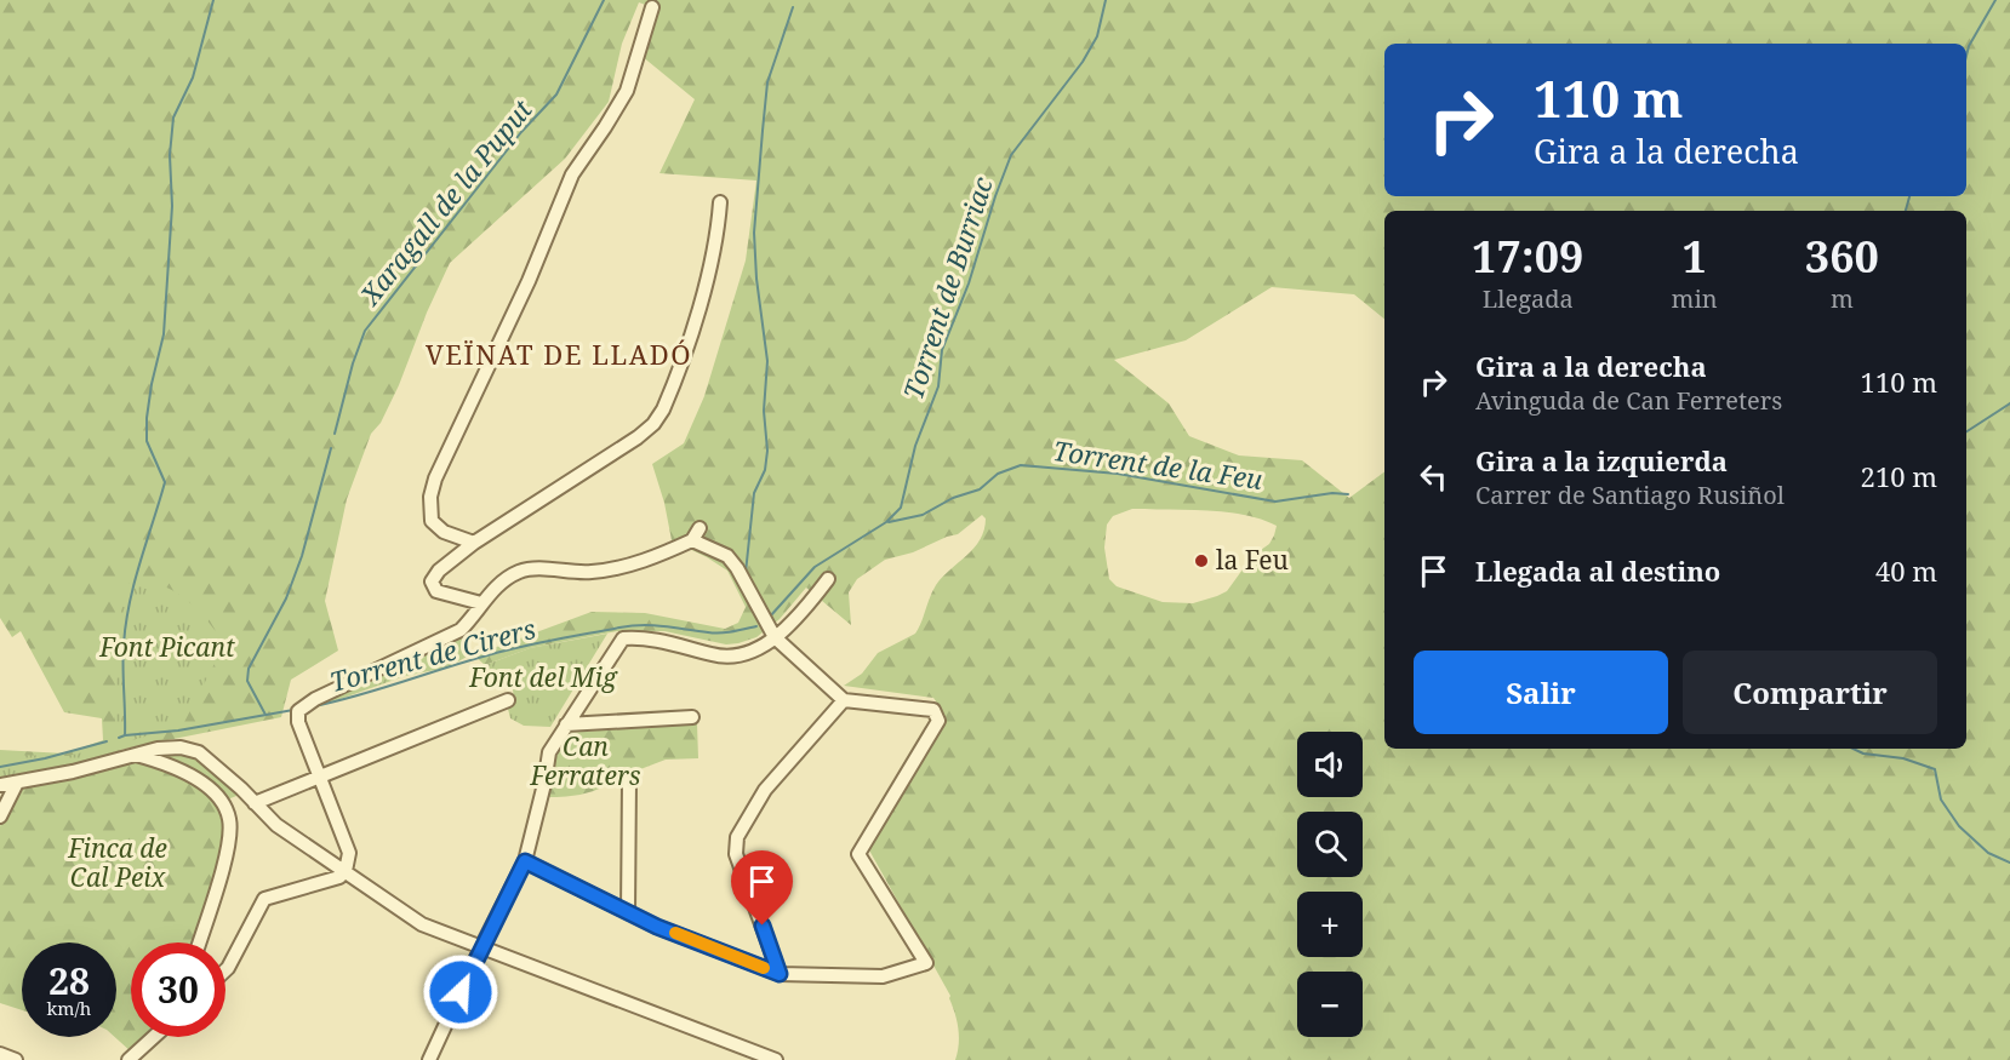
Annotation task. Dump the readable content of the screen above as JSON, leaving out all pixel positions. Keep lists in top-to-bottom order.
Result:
{
  "districts": ["VEÏNAT DE LLADÓ"],
  "water": [
    "Xaragall de la Puput",
    "Torrent de Burriac",
    "Torrent de la Feu",
    "Torrent de Cirers"
  ],
  "parks": [
    "Font Picant",
    "Font del Mig",
    "Can Ferraters",
    "Finca de Cal Peix"
  ],
  "places": ["la Feu"],
  "page": {
    "turn": ["110 m", "Gira a la derecha"],
    "eta": [
      "17:09",
      "Llegada",
      "1",
      "min",
      "360",
      "m"
    ],
    "list": [
      {
        "name": "Gira a la derecha",
        "note": "Avinguda de Can Ferreters",
        "value": "110 m"
      },
      {
        "name": "Gira a la izquierda",
        "note": "Carrer de Santiago Rusiñol",
        "value": "210 m"
      },
      {
        "name": "Llegada al destino",
        "value": "40 m"
      }
    ],
    "buttons": ["Salir", "Compartir"],
    "map_buttons": ["+", "−"],
    "speed": "28 km/h",
    "limit": "30"
  }
}
